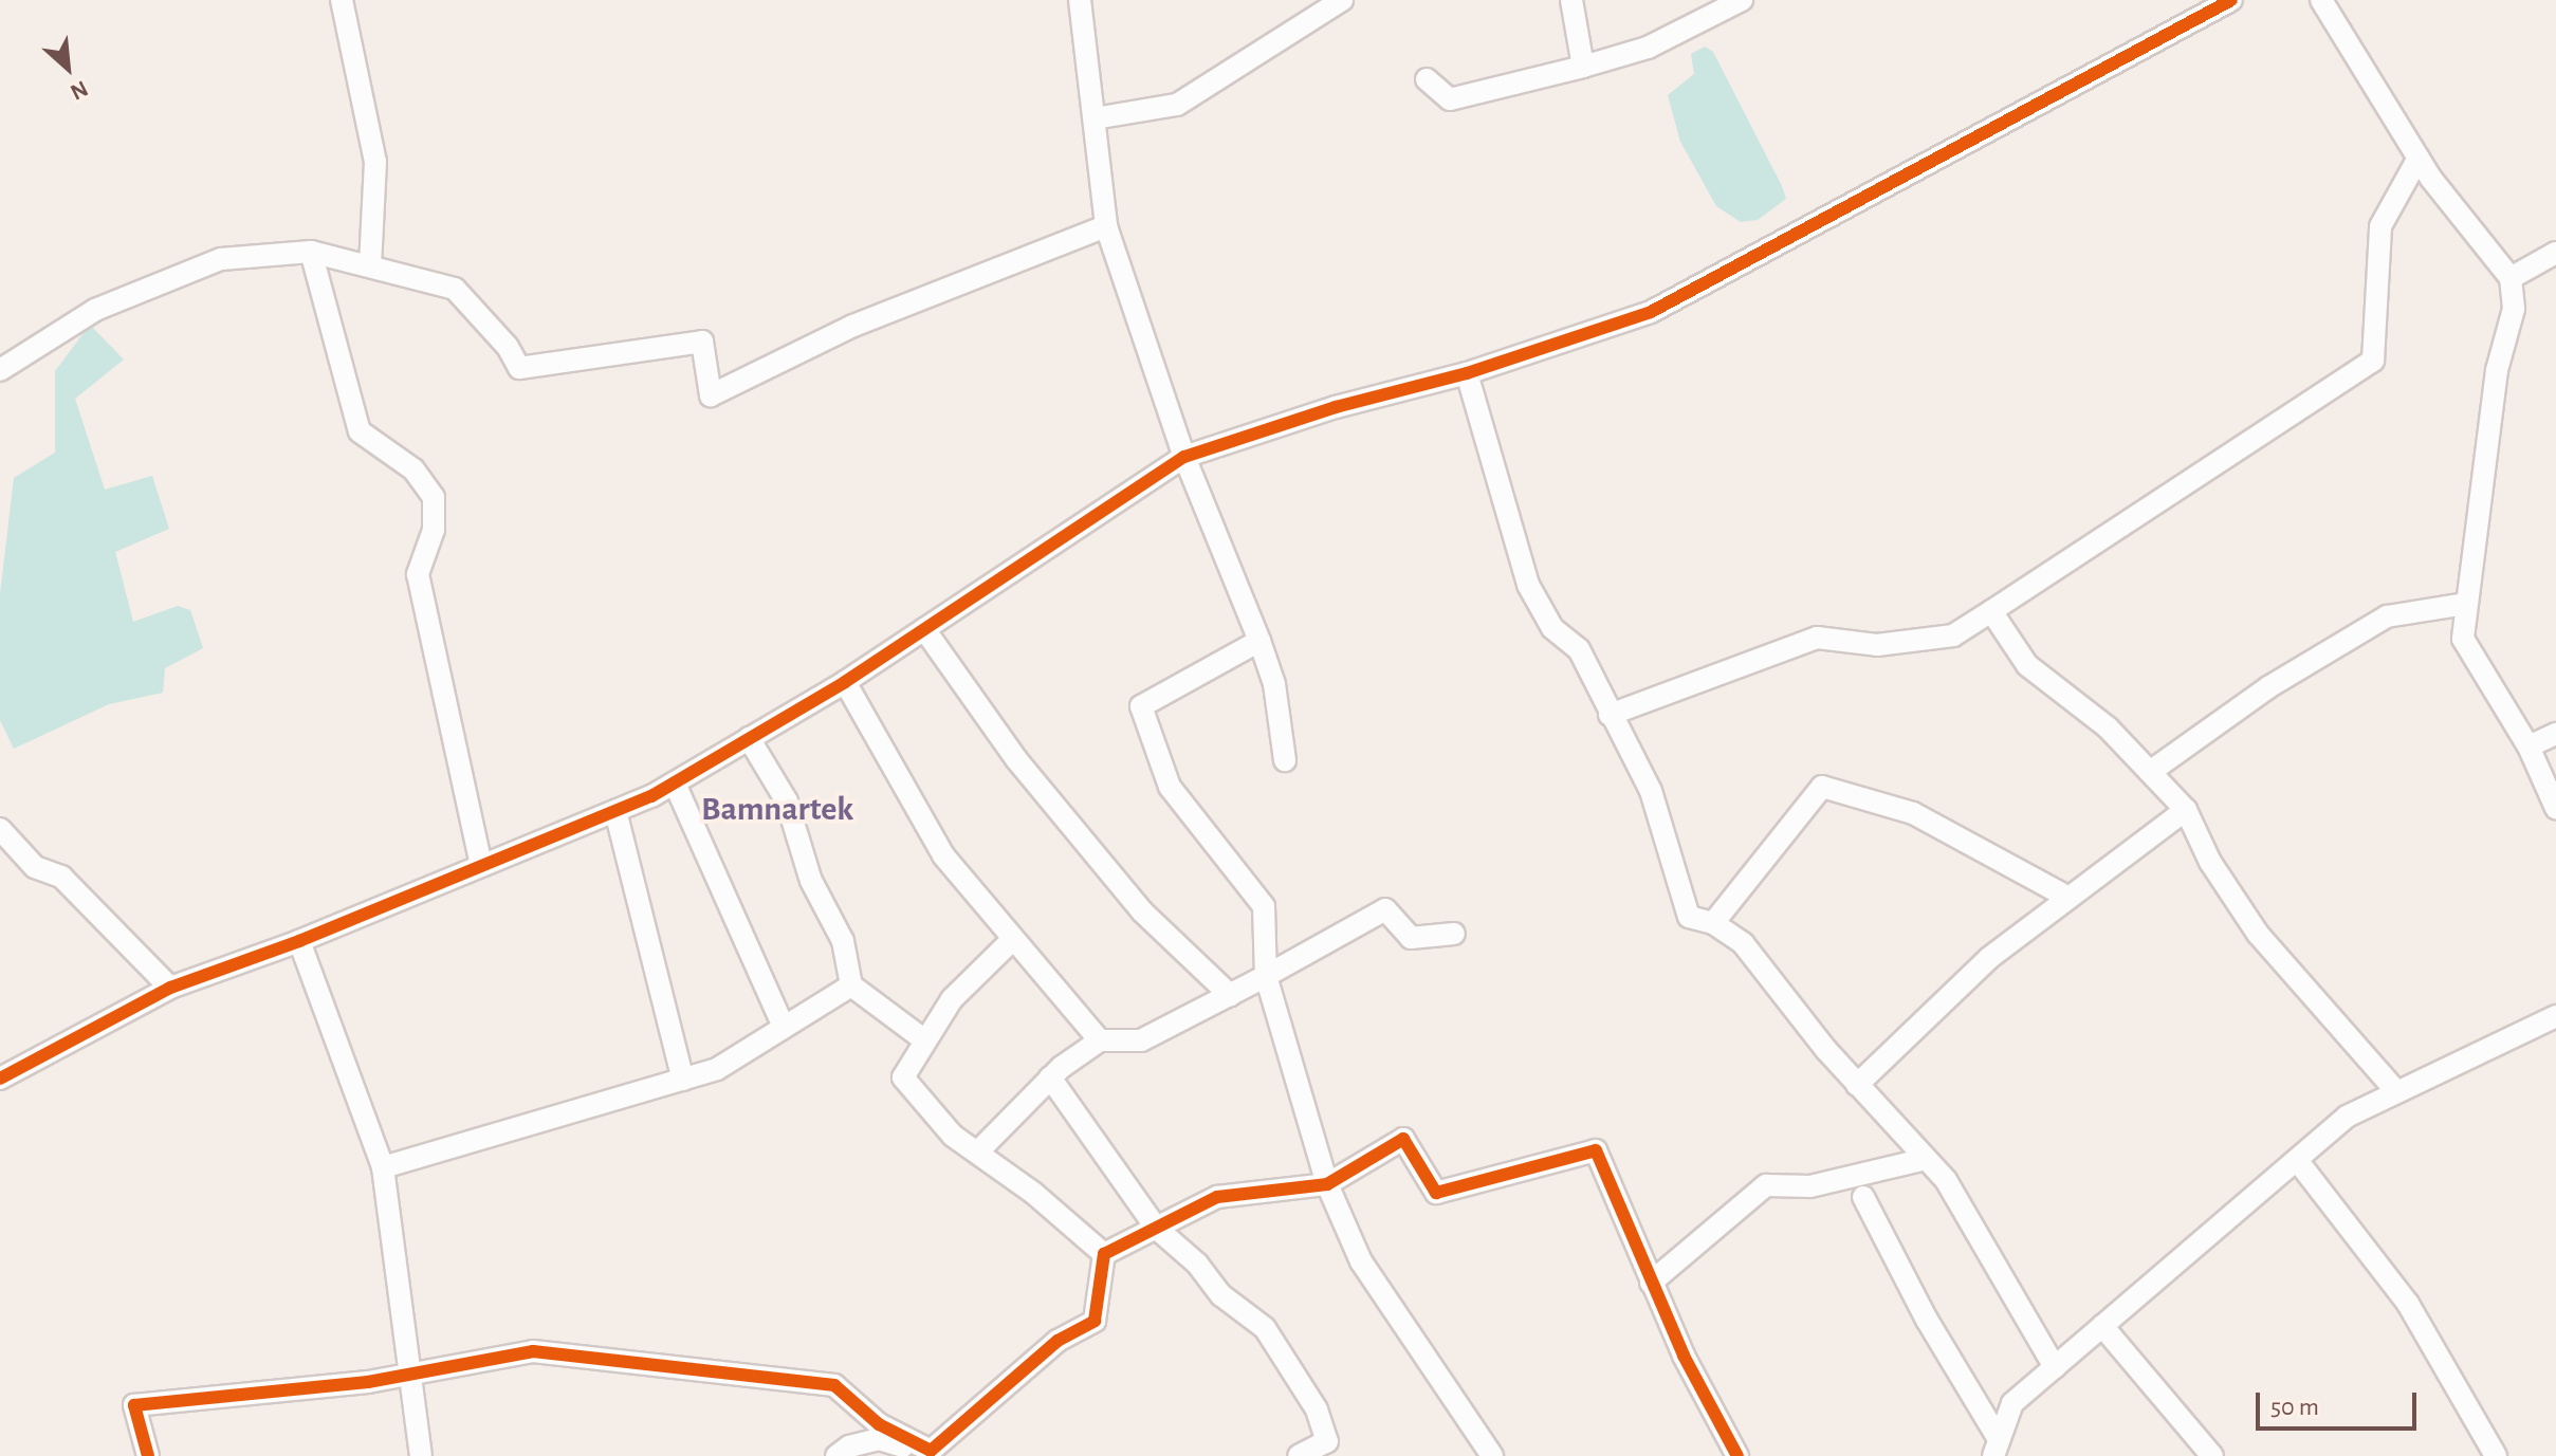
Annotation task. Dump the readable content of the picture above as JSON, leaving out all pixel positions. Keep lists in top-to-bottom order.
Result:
{
  "districts": ["Bamnartek"],
  "scale_bar": "50 m",
  "north": "bottom right"
}
